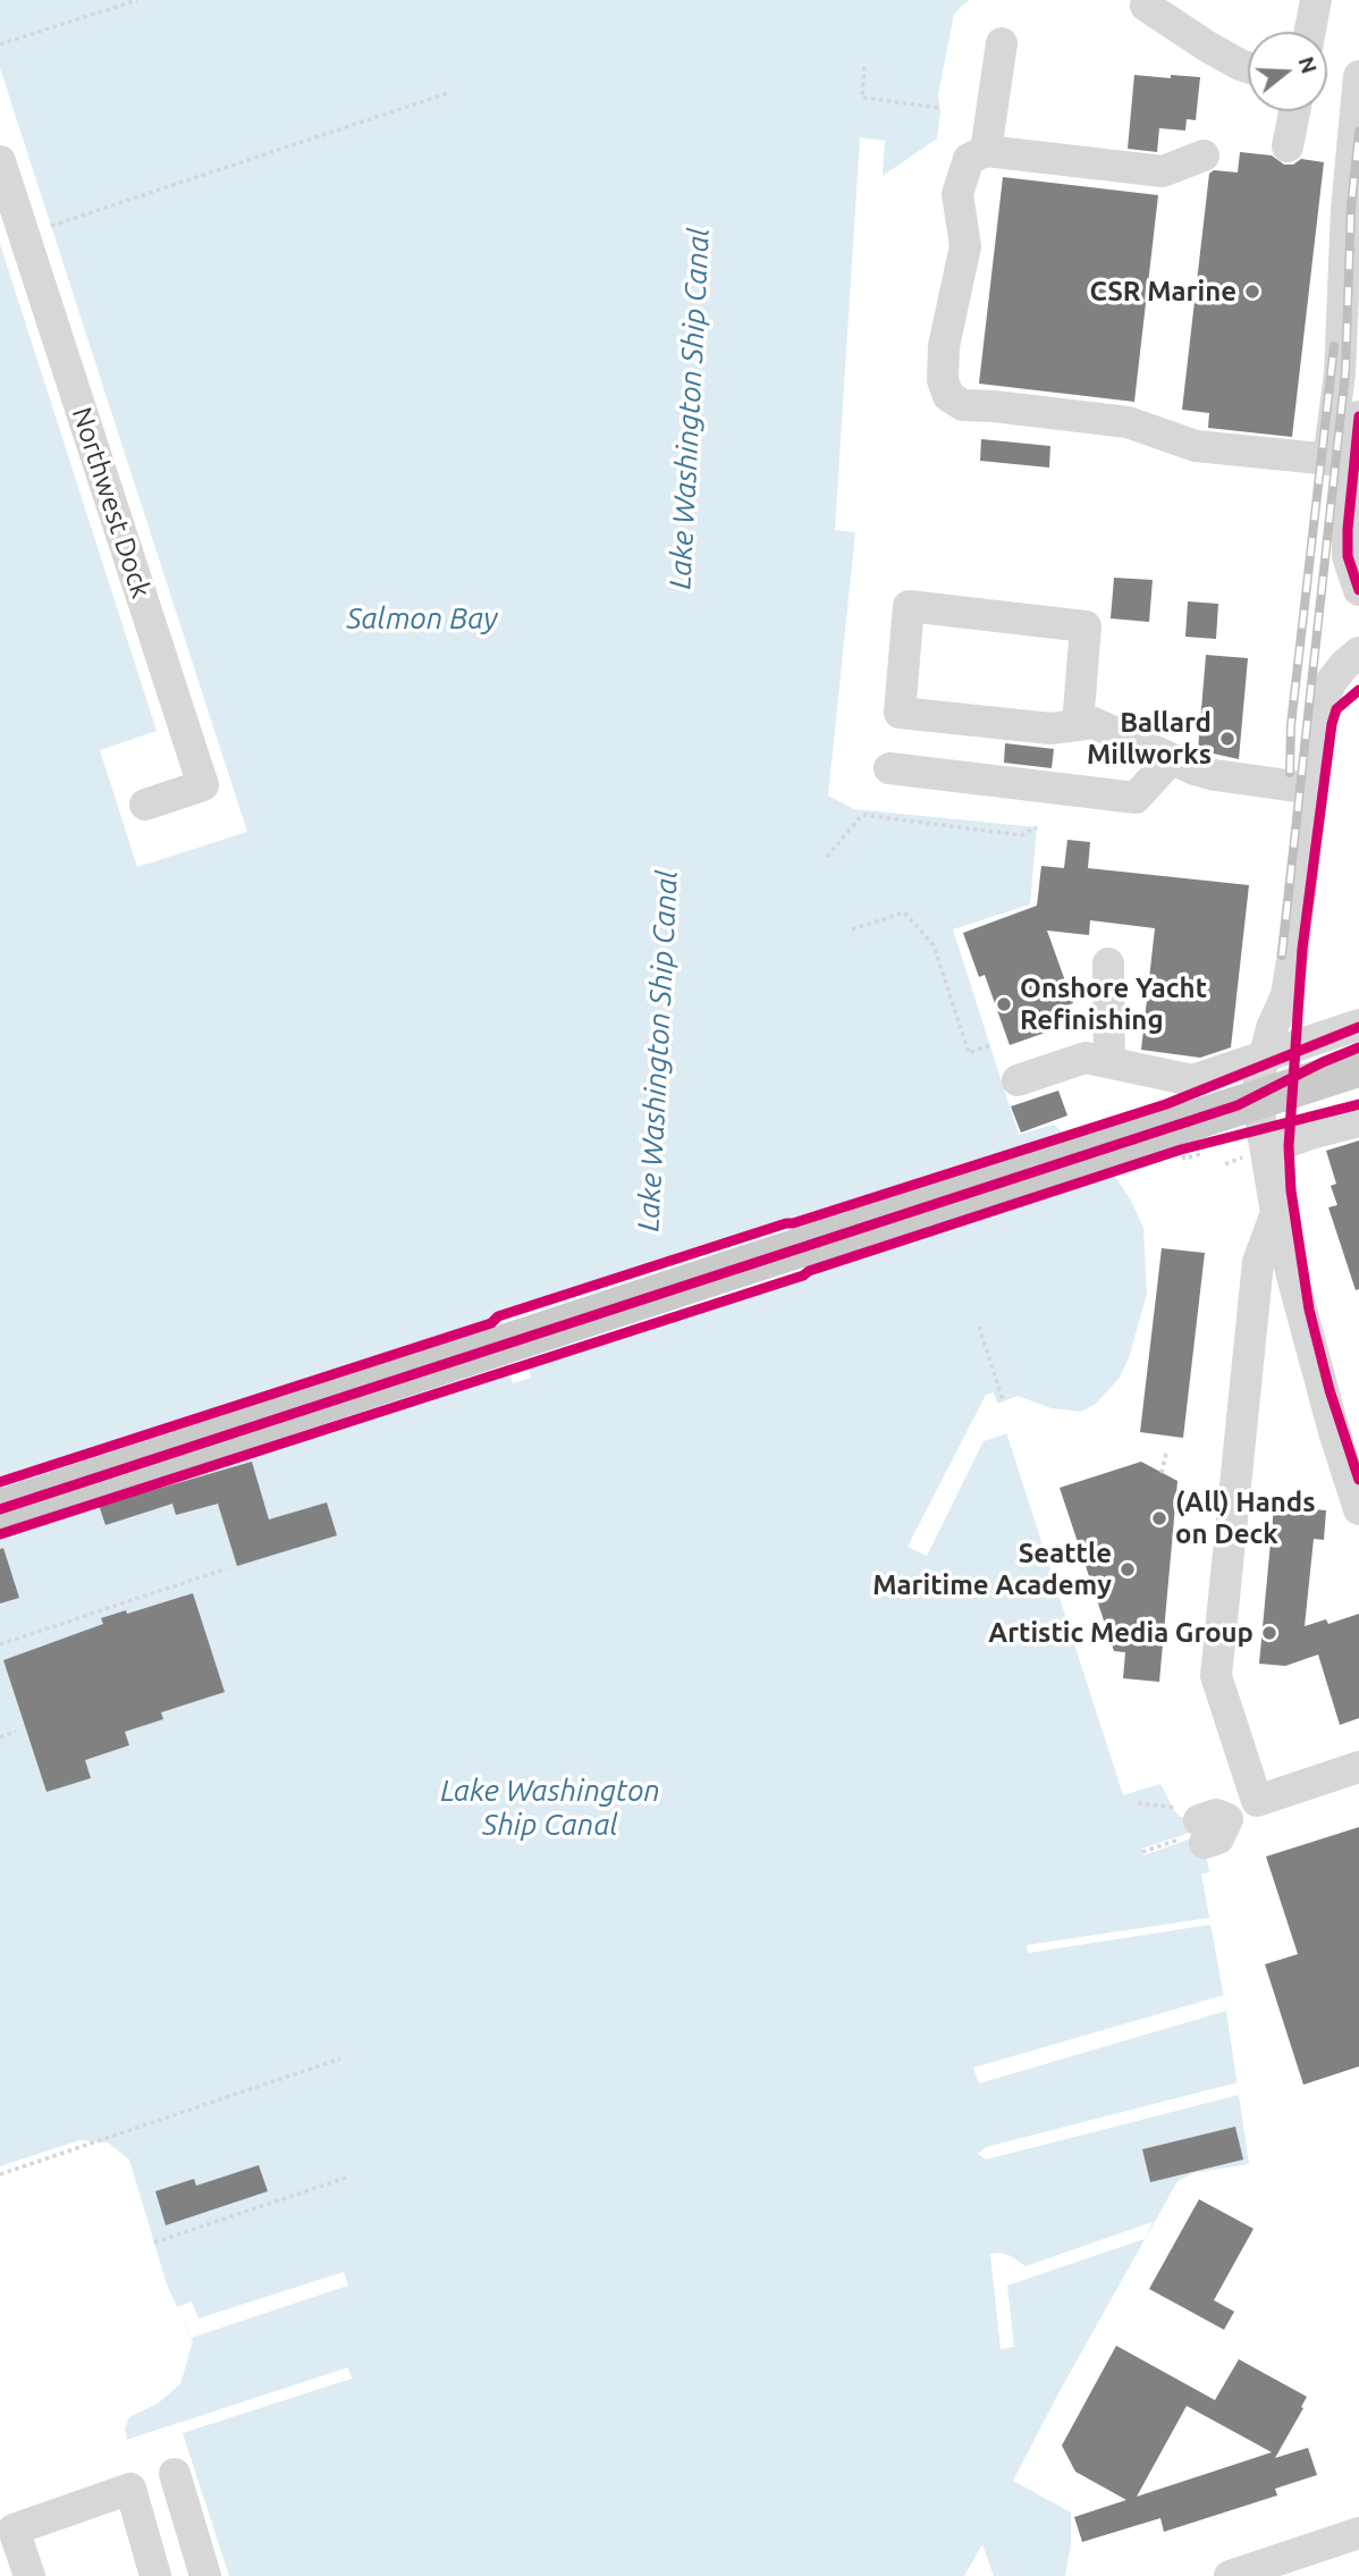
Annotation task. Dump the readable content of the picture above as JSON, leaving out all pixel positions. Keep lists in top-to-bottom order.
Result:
{
  "streets": {
    "street": ["Northwest Dock"]
  },
  "water": ["Lake Washington Ship Canal", "Salmon Bay"],
  "places": [
    "CSR Marine",
    "Ballard Millworks",
    "Onshore Yacht Refinishing",
    "(All) Hands on Deck",
    "Seattle Maritime Academy",
    "Artistic Media Group"
  ],
  "north": "right"
}
